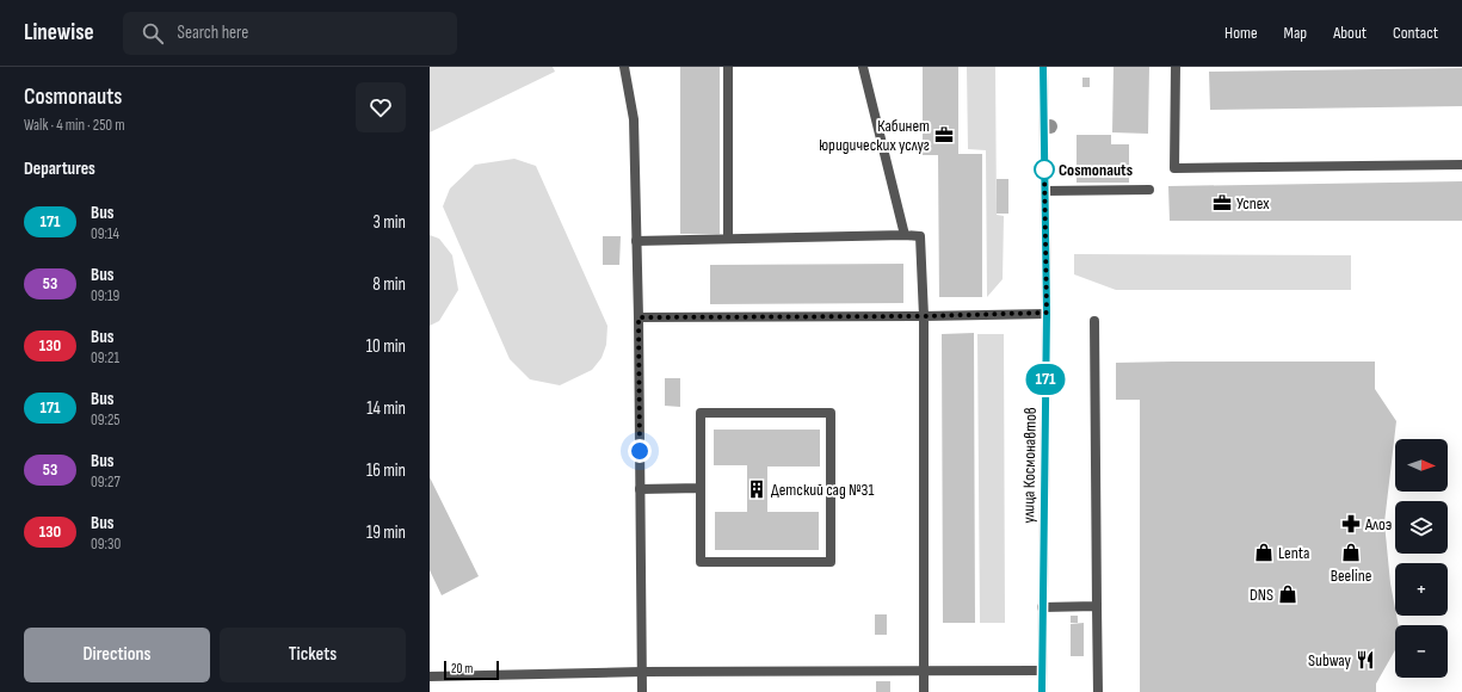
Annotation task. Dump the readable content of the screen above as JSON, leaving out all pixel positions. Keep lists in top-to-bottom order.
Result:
{
  "streets": {
    "street": ["улица Космонавтов"]
  },
  "places": {
    "office": ["Кабинет юридических услуг", "Успех"],
    "other": ["Cosmonauts"],
    "building": ["Детский сад №31"],
    "pharmacy": ["Алоэ"],
    "shop": ["Lenta", "Beeline", "DNS"],
    "restaurant": ["Subway"]
  },
  "lines": ["bus line 171"],
  "scale_bar": "20 m",
  "north": "right",
  "page": {
    "header": "Linewise",
    "search": "Search here",
    "nav": [
      "Home",
      "Map",
      "About",
      "Contact"
    ],
    "heading": [
      ["Cosmonauts", "Walk · 4 min · 250 m"],
      "Departures"
    ],
    "on_map": "171",
    "list": [
      {
        "mark": "171",
        "name": "Bus",
        "note": "09:14",
        "value": "3 min"
      },
      {
        "mark": "53",
        "name": "Bus",
        "note": "09:19",
        "value": "8 min"
      },
      {
        "mark": "130",
        "name": "Bus",
        "note": "09:21",
        "value": "10 min"
      },
      {
        "mark": "171",
        "name": "Bus",
        "note": "09:25",
        "value": "14 min"
      },
      {
        "mark": "53",
        "name": "Bus",
        "note": "09:27",
        "value": "16 min"
      },
      {
        "mark": "130",
        "name": "Bus",
        "note": "09:30",
        "value": "19 min"
      }
    ],
    "map_buttons": ["+", "−"],
    "buttons": ["Directions", "Tickets"],
    "scale": "20 m"
  }
}
